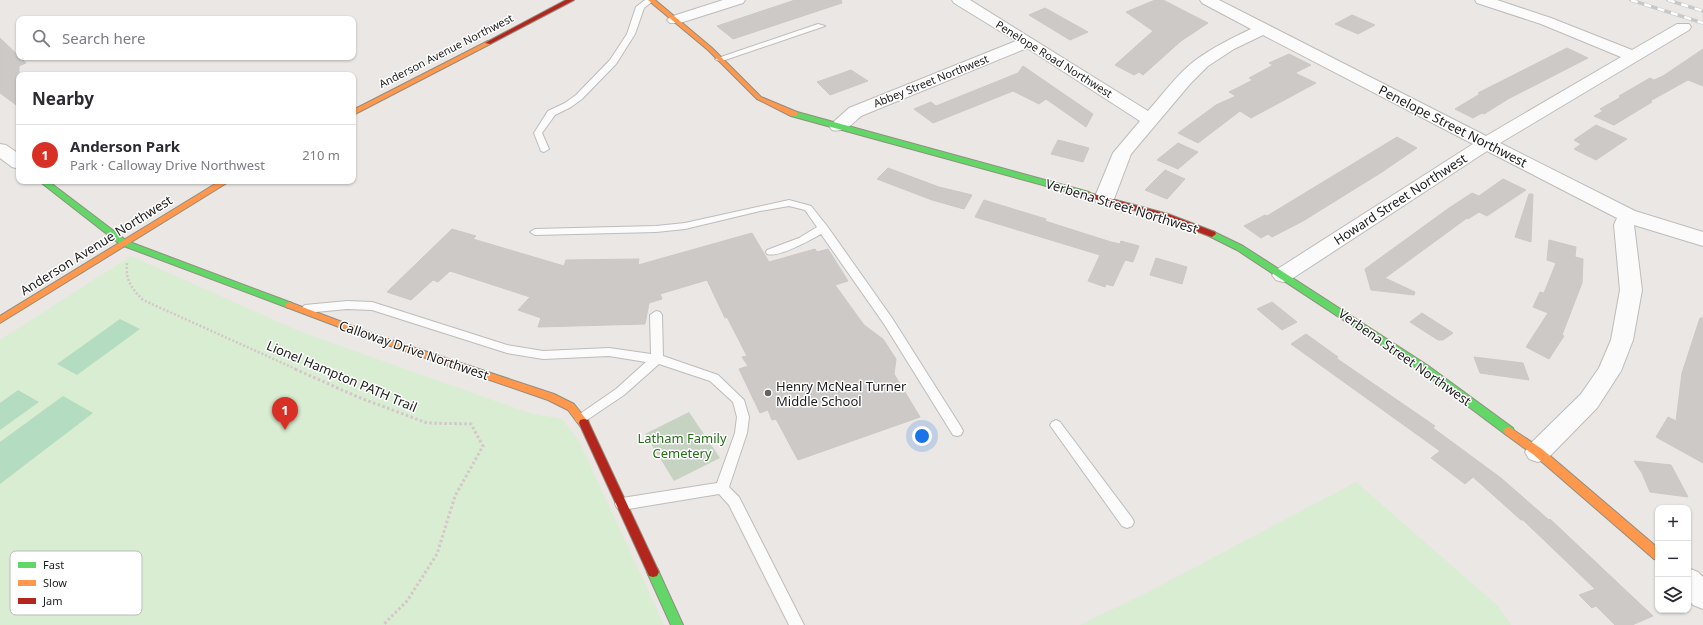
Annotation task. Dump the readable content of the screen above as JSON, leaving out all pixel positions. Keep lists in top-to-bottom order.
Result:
{
  "streets": {
    "street": [
      "Anderson Avenue Northwest",
      "Penelope Road Northwest",
      "Abbey Street Northwest",
      "Penelope Street Northwest",
      "Howard Street Northwest",
      "Verbena Street Northwest",
      "Calloway Drive Northwest"
    ],
    "path": ["Lionel Hampton PATH Trail"]
  },
  "crossings": [
    ["Anderson Avenue Northwest", "Calloway Drive Northwest"],
    ["Anderson Avenue Northwest", "Lionel Hampton PATH Trail"],
    ["Penelope Road Northwest", "Abbey Street Northwest"],
    ["Abbey Street Northwest", "Verbena Street Northwest"],
    ["Penelope Street Northwest", "Howard Street Northwest"],
    ["Howard Street Northwest", "Verbena Street Northwest"],
    ["Calloway Drive Northwest", "Lionel Hampton PATH Trail"]
  ],
  "parks": ["Latham Family Cemetery"],
  "places": ["Henry McNeal Turner Middle School"],
  "legend": ["Fast", "Slow", "Jam"],
  "page": {
    "search": "Search here",
    "heading": "Nearby",
    "list": [
      {
        "mark": "1",
        "name": "Anderson Park",
        "note": "Park · Calloway Drive Northwest",
        "value": "210 m"
      }
    ],
    "pins": "1",
    "map_buttons": ["+", "−"]
  }
}
